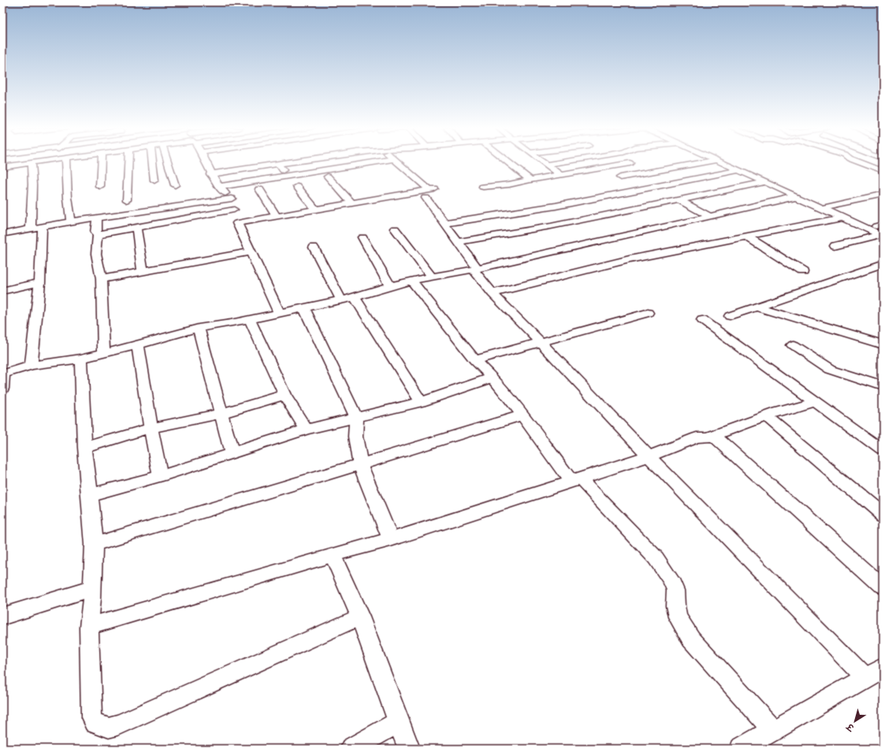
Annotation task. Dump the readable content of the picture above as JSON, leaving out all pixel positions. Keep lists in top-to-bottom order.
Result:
{
  "north": "bottom left"
}
